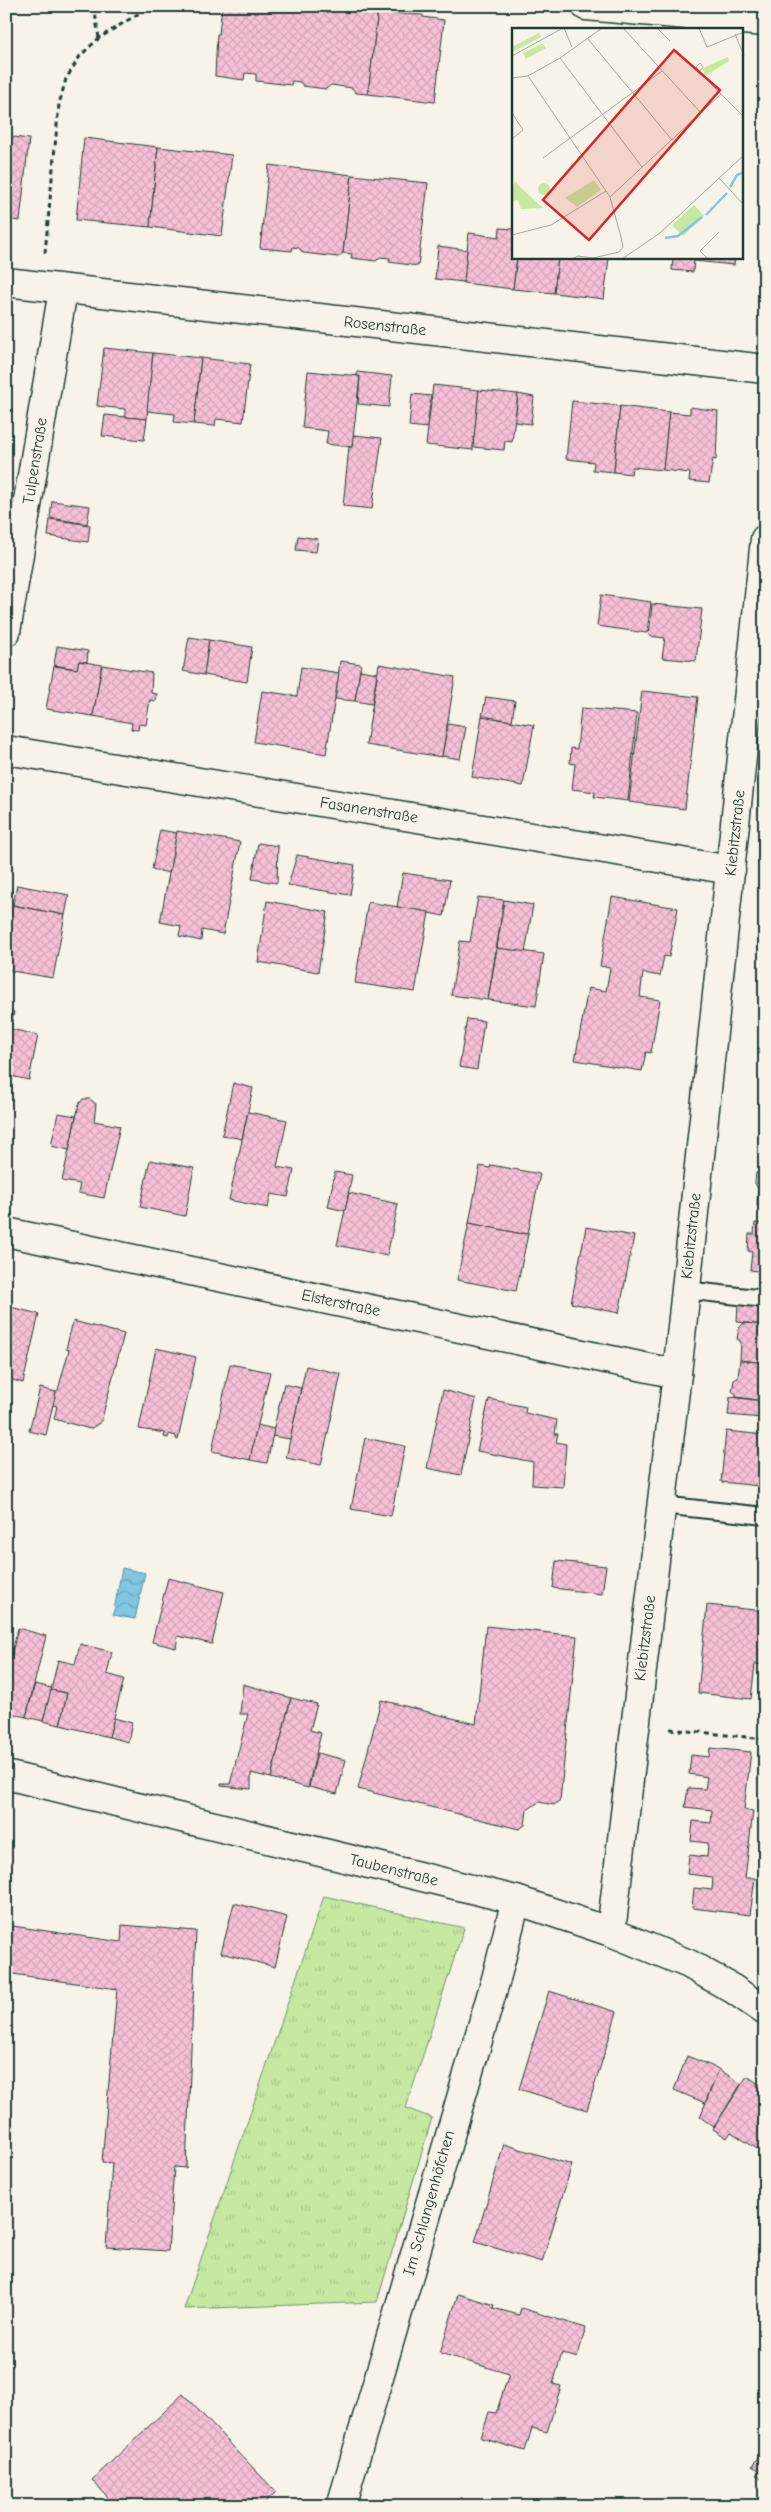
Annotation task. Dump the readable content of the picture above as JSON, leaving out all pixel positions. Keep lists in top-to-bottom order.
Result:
{
  "streets": {
    "street": [
      "Rosenstraße",
      "Tulpenstraße",
      "Fasanenstraße",
      "Kiebitzstraße",
      "Elsterstraße",
      "Taubenstraße",
      "Im Schlangenhöfchen"
    ]
  },
  "crossings": [
    ["Rosenstraße", "Tulpenstraße"],
    ["Fasanenstraße", "Kiebitzstraße"],
    ["Kiebitzstraße", "Elsterstraße"],
    ["Kiebitzstraße", "Taubenstraße"],
    ["Taubenstraße", "Im Schlangenhöfchen"]
  ]
}
